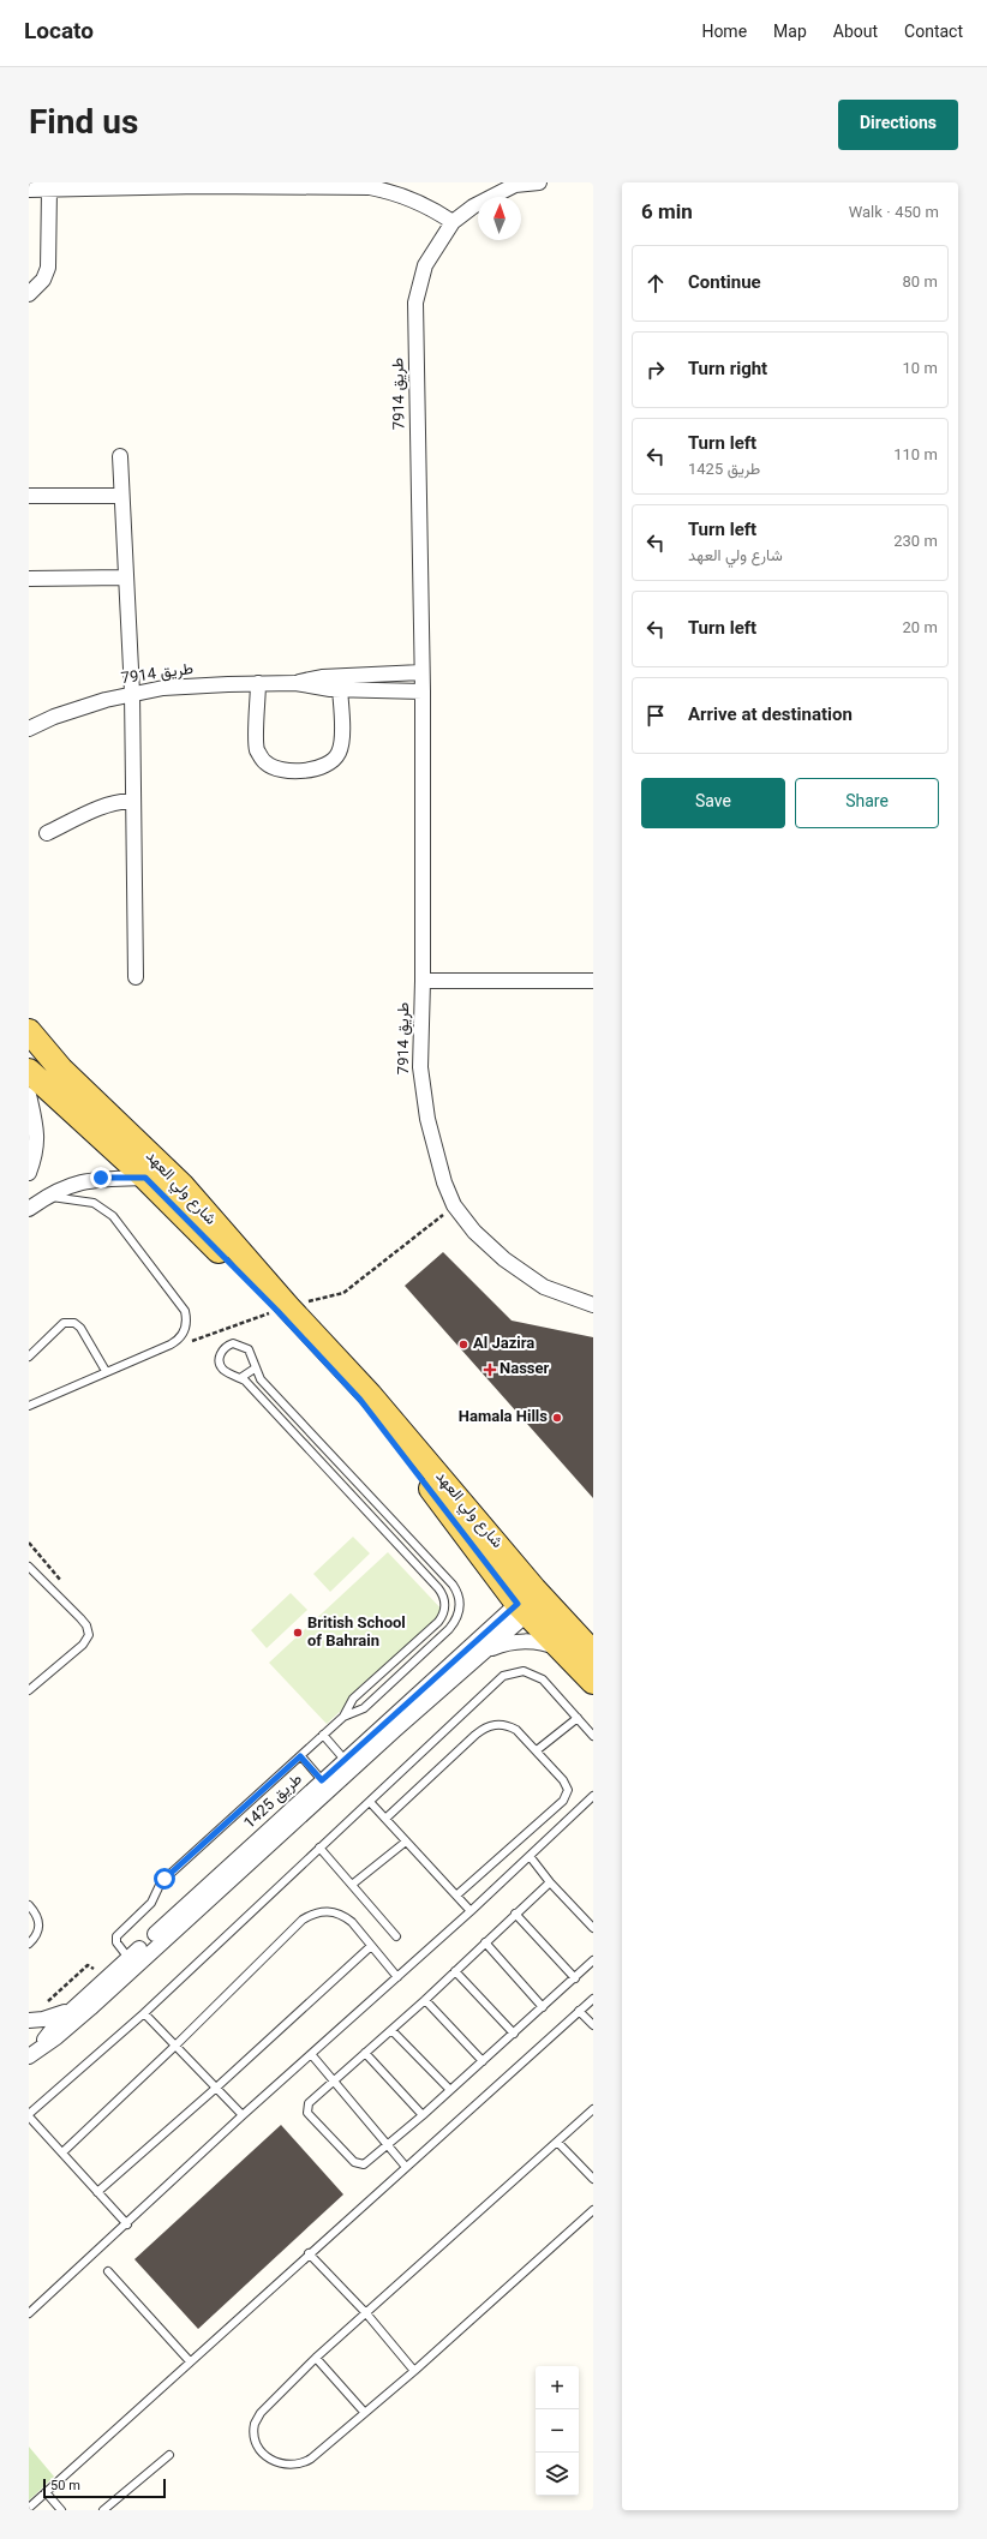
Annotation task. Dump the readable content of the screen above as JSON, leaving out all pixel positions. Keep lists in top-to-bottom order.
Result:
{
  "streets": {
    "main road": ["شارع ولي العهد"],
    "street": ["طريق 7914", "طريق 1425"]
  },
  "crossings": [
    ["شارع ولي العهد", "طريق 1425"]
  ],
  "places": {
    "other": ["Al Jazira", "Hamala Hills", "British School of Bahrain"],
    "health": ["Nasser"]
  },
  "scale_bar": "50 m",
  "north": "top",
  "page": {
    "header": "Locato",
    "nav": [
      "Home",
      "Map",
      "About",
      "Contact"
    ],
    "title": "Find us",
    "buttons": [
      "Directions",
      ["Save", "Share"]
    ],
    "heading": ["6 min", "Walk · 450 m"],
    "list": [
      ["Continue", "80 m"],
      ["Turn right", "10 m"],
      ["Turn left", "طريق 1425", "110 m"],
      ["Turn left", "شارع ولي العهد", "230 m"],
      ["Turn left", "20 m"],
      "Arrive at destination"
    ],
    "map_buttons": ["+", "−"],
    "scale": "50 m"
  }
}
